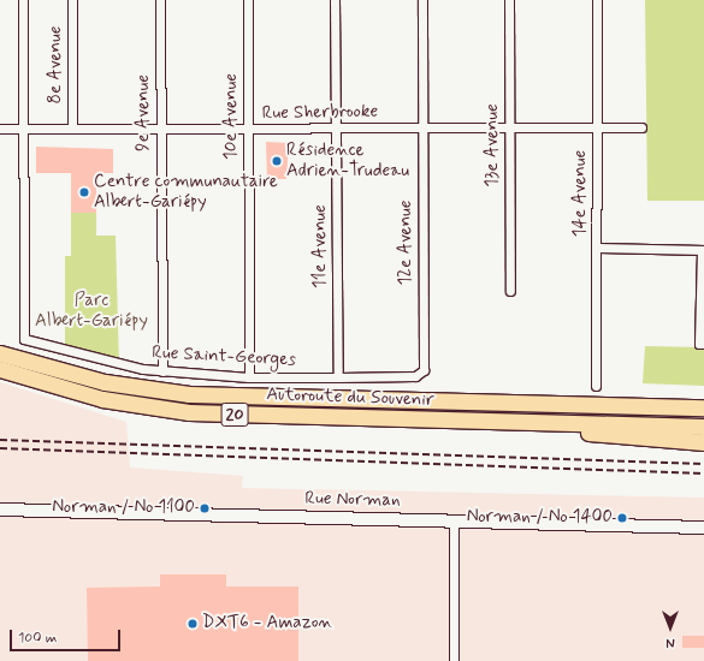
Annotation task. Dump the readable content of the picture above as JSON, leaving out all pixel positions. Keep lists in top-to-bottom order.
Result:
{
  "streets": {
    "highway": ["Autoroute du Souvenir", "20"],
    "street": [
      "8e Avenue",
      "9e Avenue",
      "Rue Sherbrooke",
      "10e Avenue",
      "13e Avenue",
      "14e Avenue",
      "12e Avenue",
      "11e Avenue",
      "Rue Saint-Georges",
      "Rue Norman"
    ]
  },
  "crossings": [
    ["8e Avenue", "Rue Sherbrooke"],
    ["9e Avenue", "Rue Sherbrooke"],
    ["9e Avenue", "Rue Saint-Georges"],
    ["Rue Sherbrooke", "10e Avenue"],
    ["Rue Sherbrooke", "13e Avenue"],
    ["Rue Sherbrooke", "14e Avenue"],
    ["Rue Sherbrooke", "12e Avenue"],
    ["Rue Sherbrooke", "11e Avenue"],
    ["Rue Sherbrooke", "Rue Saint-Georges"],
    ["10e Avenue", "Rue Saint-Georges"],
    ["12e Avenue", "Rue Saint-Georges"],
    ["11e Avenue", "Rue Saint-Georges"]
  ],
  "parks": ["Parc Albert-Gariépy"],
  "places": [
    "Résidence Adrien-Trudeau",
    "Centre communautaire Albert-Gariépy",
    "Norman / No 1100",
    "Norman / No 1400",
    "DXT6 - Amazon"
  ],
  "scale_bar": "100 m",
  "north": "bottom"
}
